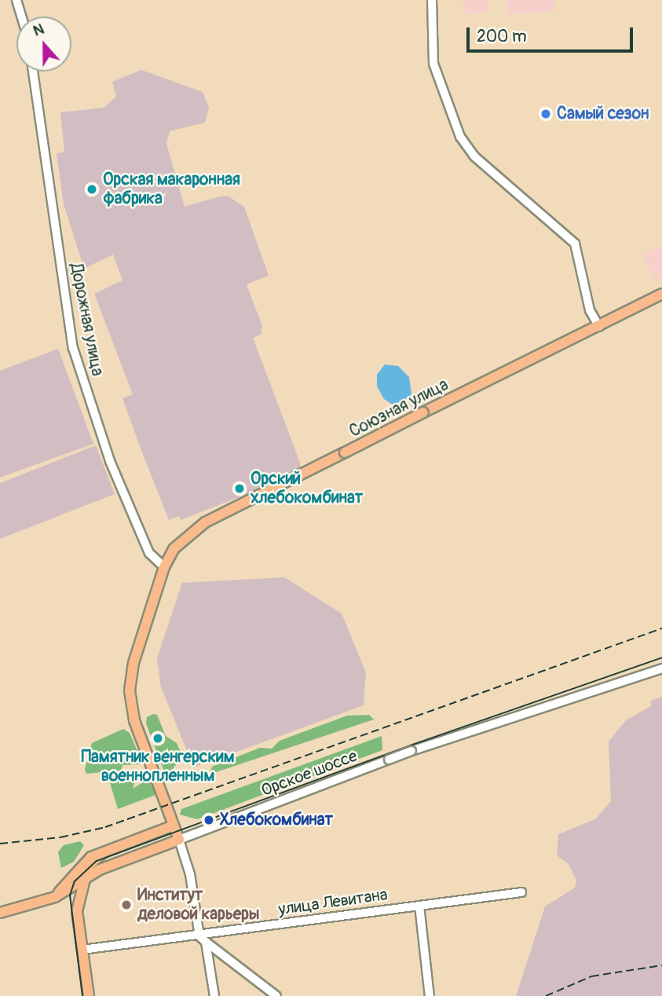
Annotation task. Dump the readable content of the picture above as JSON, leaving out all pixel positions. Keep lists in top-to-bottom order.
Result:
{
  "streets": {
    "main road": ["Союзная улица", "Орское шоссе"],
    "street": ["Дорожная улица", "улица Левитана"]
  },
  "crossings": [
    ["Дорожная улица", "Союзная улица"],
    ["Союзная улица", "Орское шоссе"]
  ],
  "places": [
    "Самый сезон",
    "Орская макаронная фабрика",
    "Орский хлебокомбинат",
    "Памятник венгерским военнопленным",
    "Хлебокомбинат",
    "Институт деловой карьеры"
  ],
  "scale_bar": "200 m",
  "north": "top"
}
